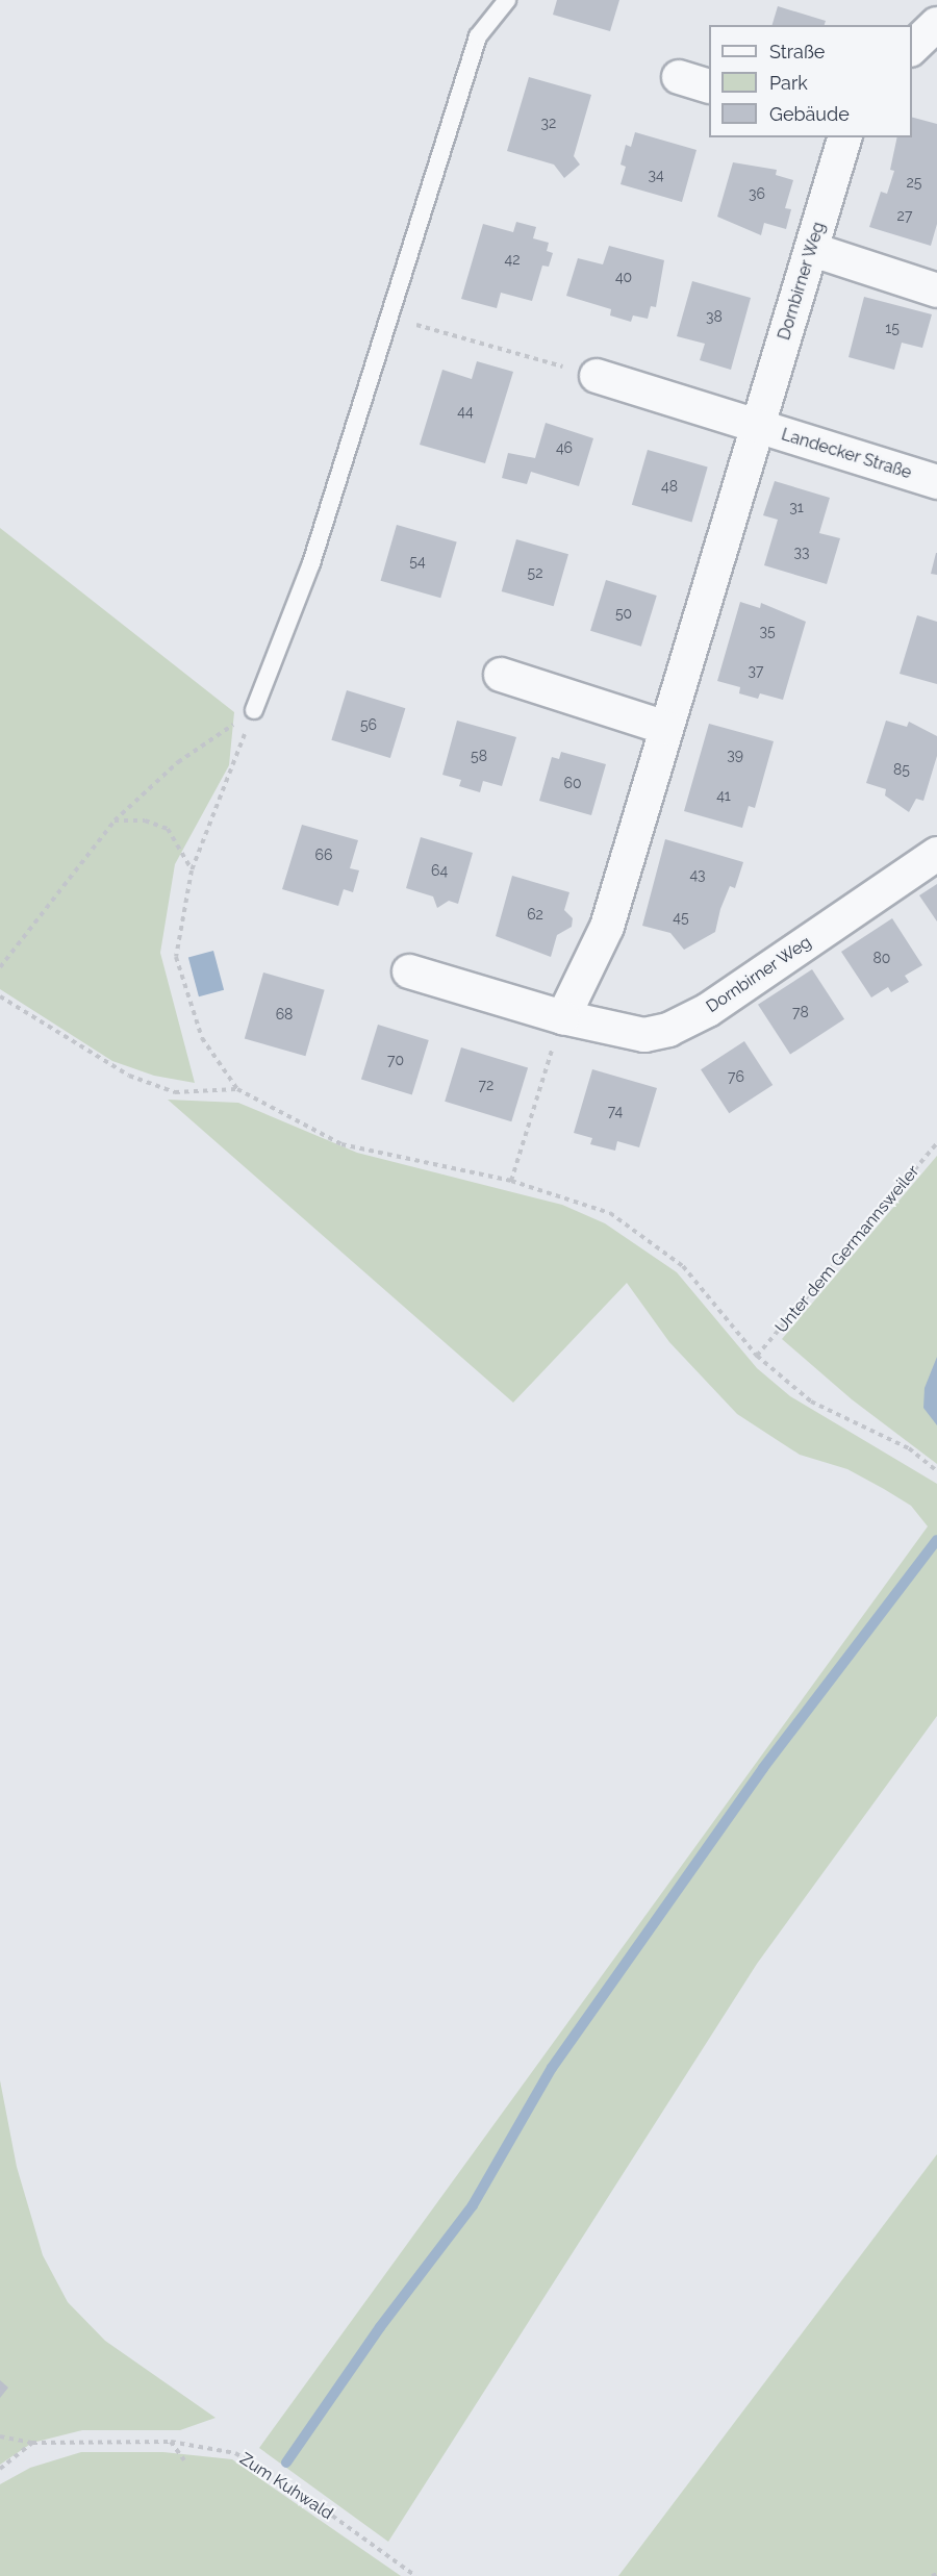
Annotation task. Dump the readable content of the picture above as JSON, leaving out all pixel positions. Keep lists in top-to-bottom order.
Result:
{
  "streets": {
    "street": ["Dornbirner Weg", "Landecker Straße"],
    "path": ["Unter dem Germannsweiler", "Zum Kuhwald"]
  },
  "crossings": [
    ["Dornbirner Weg", "Landecker Straße"]
  ],
  "house_numbers": [
    "32",
    "34",
    "25",
    "36",
    "27",
    "42",
    "40",
    "38",
    "15",
    "44",
    "46",
    "48",
    "31",
    "33",
    "54",
    "52",
    "50",
    "35",
    "37",
    "56",
    "39",
    "58",
    "85",
    "60",
    "41",
    "66",
    "64",
    "43",
    "62",
    "45",
    "80",
    "78",
    "68",
    "70",
    "76",
    "72",
    "74"
  ],
  "legend": ["Straße", "Park", "Gebäude"]
}
